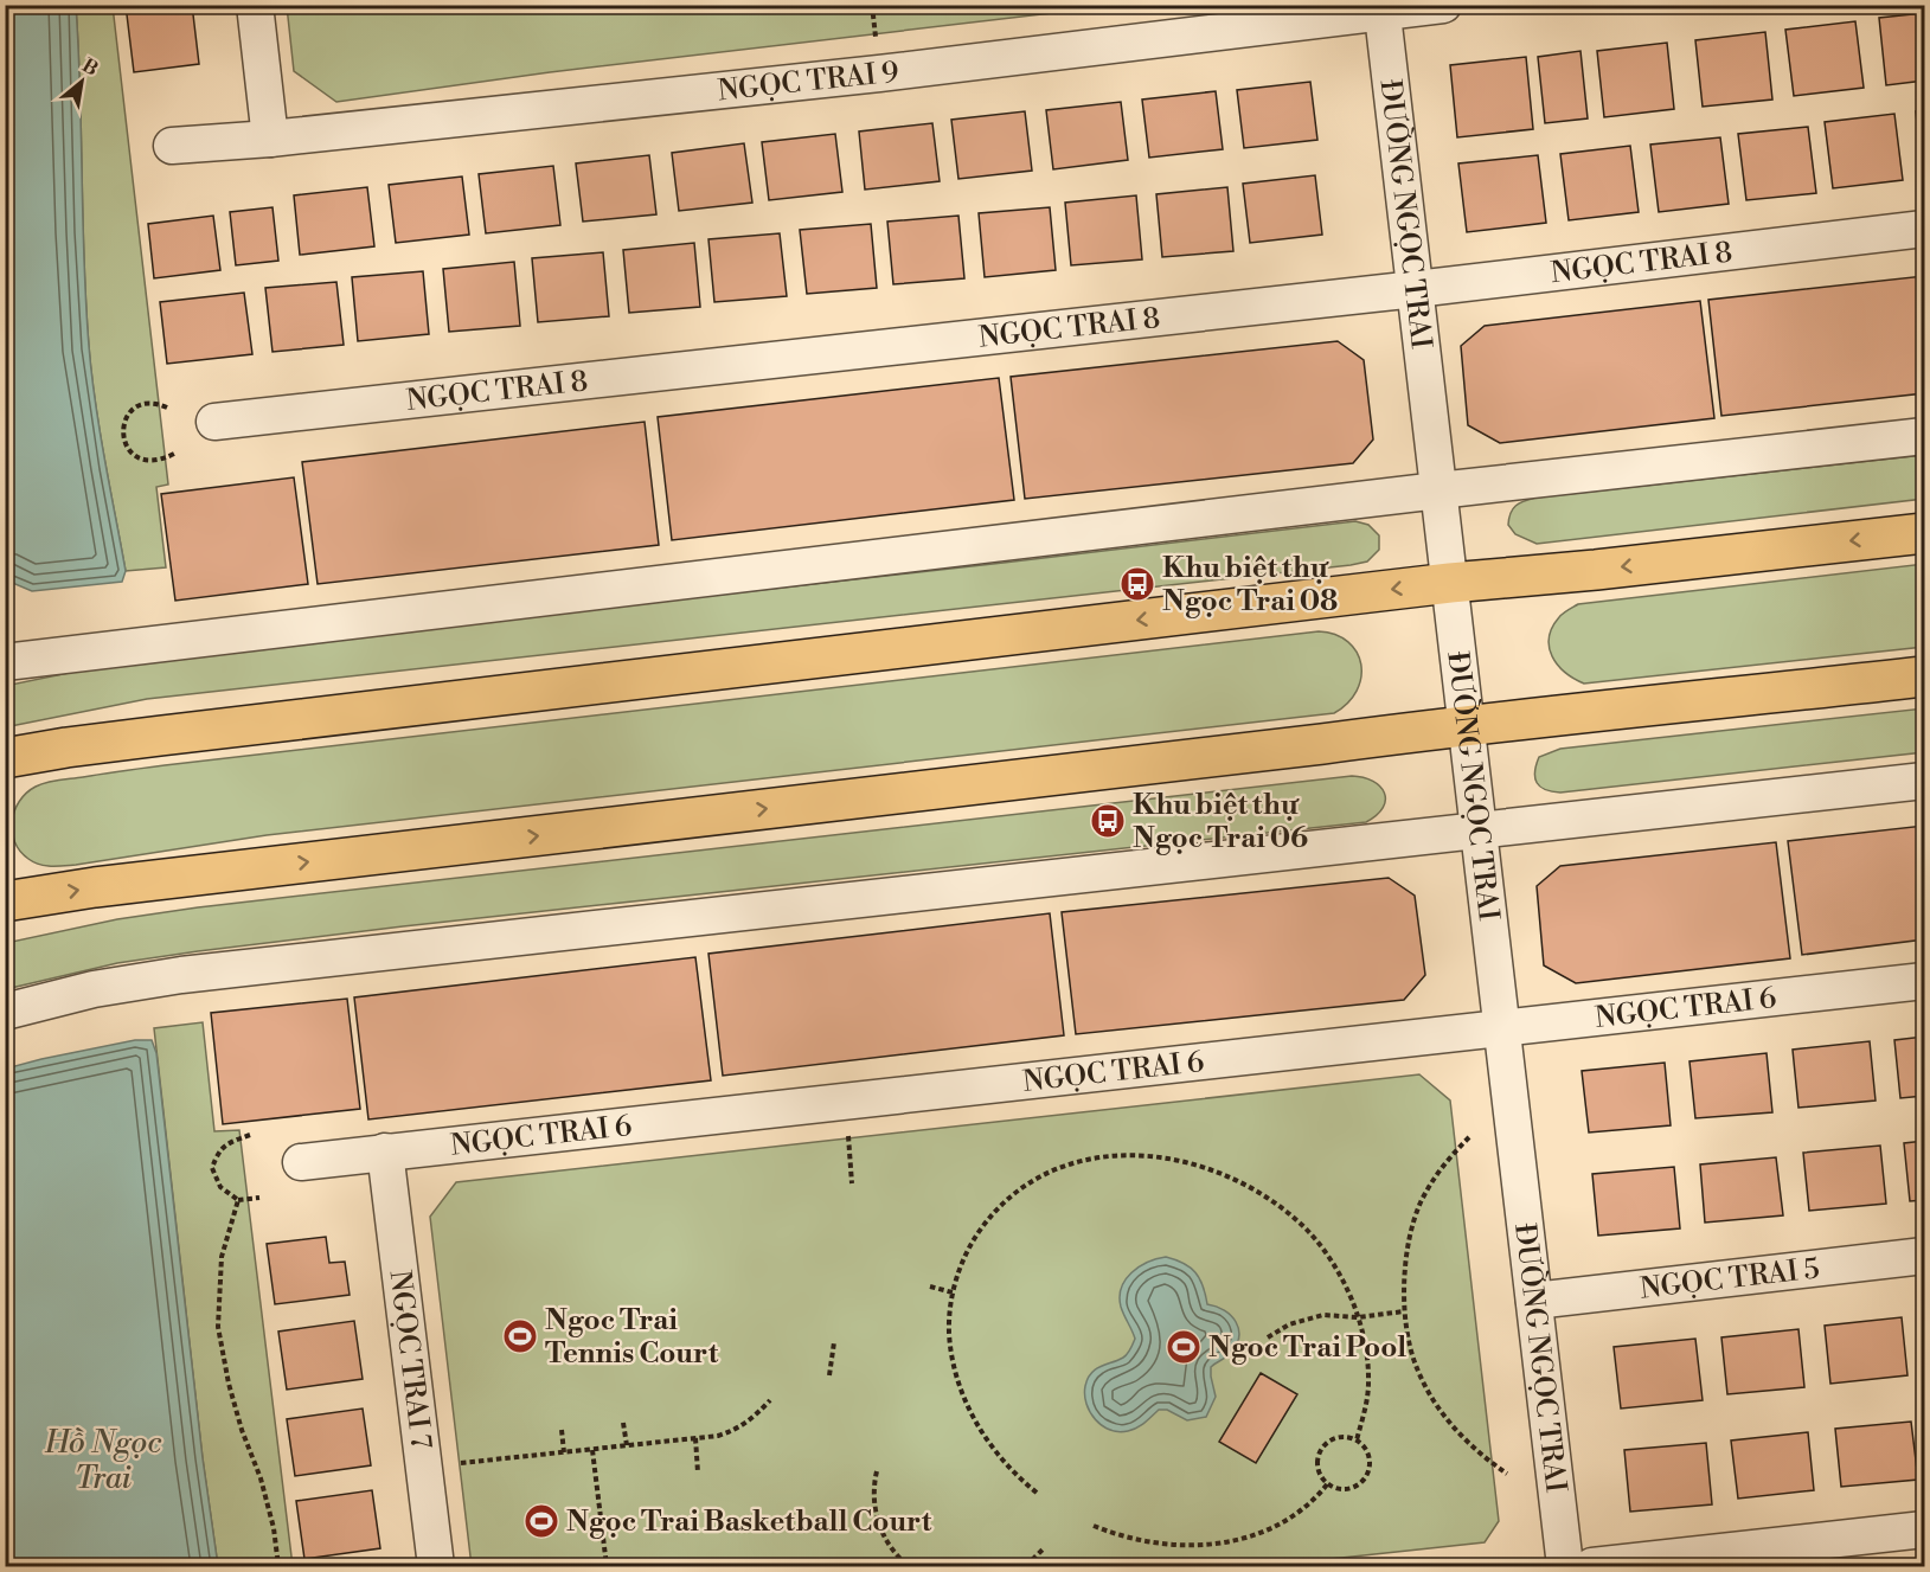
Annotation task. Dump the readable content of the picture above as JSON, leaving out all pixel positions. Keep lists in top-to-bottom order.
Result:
{
  "streets": {
    "street": [
      "NGỌC TRAI 9",
      "ĐƯỜNG NGỌC TRAI",
      "NGỌC TRAI 8",
      "NGỌC TRAI 6",
      "NGỌC TRAI 5",
      "NGỌC TRAI 7"
    ]
  },
  "crossings": [
    ["NGỌC TRAI 9", "ĐƯỜNG NGỌC TRAI"],
    ["ĐƯỜNG NGỌC TRAI", "NGỌC TRAI 8"],
    ["ĐƯỜNG NGỌC TRAI", "NGỌC TRAI 6"],
    ["ĐƯỜNG NGỌC TRAI", "NGỌC TRAI 5"],
    ["NGỌC TRAI 6", "NGỌC TRAI 7"]
  ],
  "water": ["Hồ Ngọc Trai"],
  "places": {
    "bus stop": ["Khu biệt thự Ngọc Trai 08", "Khu biệt thự Ngọc Trai 06"],
    "sports": ["Ngoc Trai Tennis Court", "Ngoc Trai Pool", "Ngọc Trai Basketball Court"]
  },
  "north": "top right"
}
